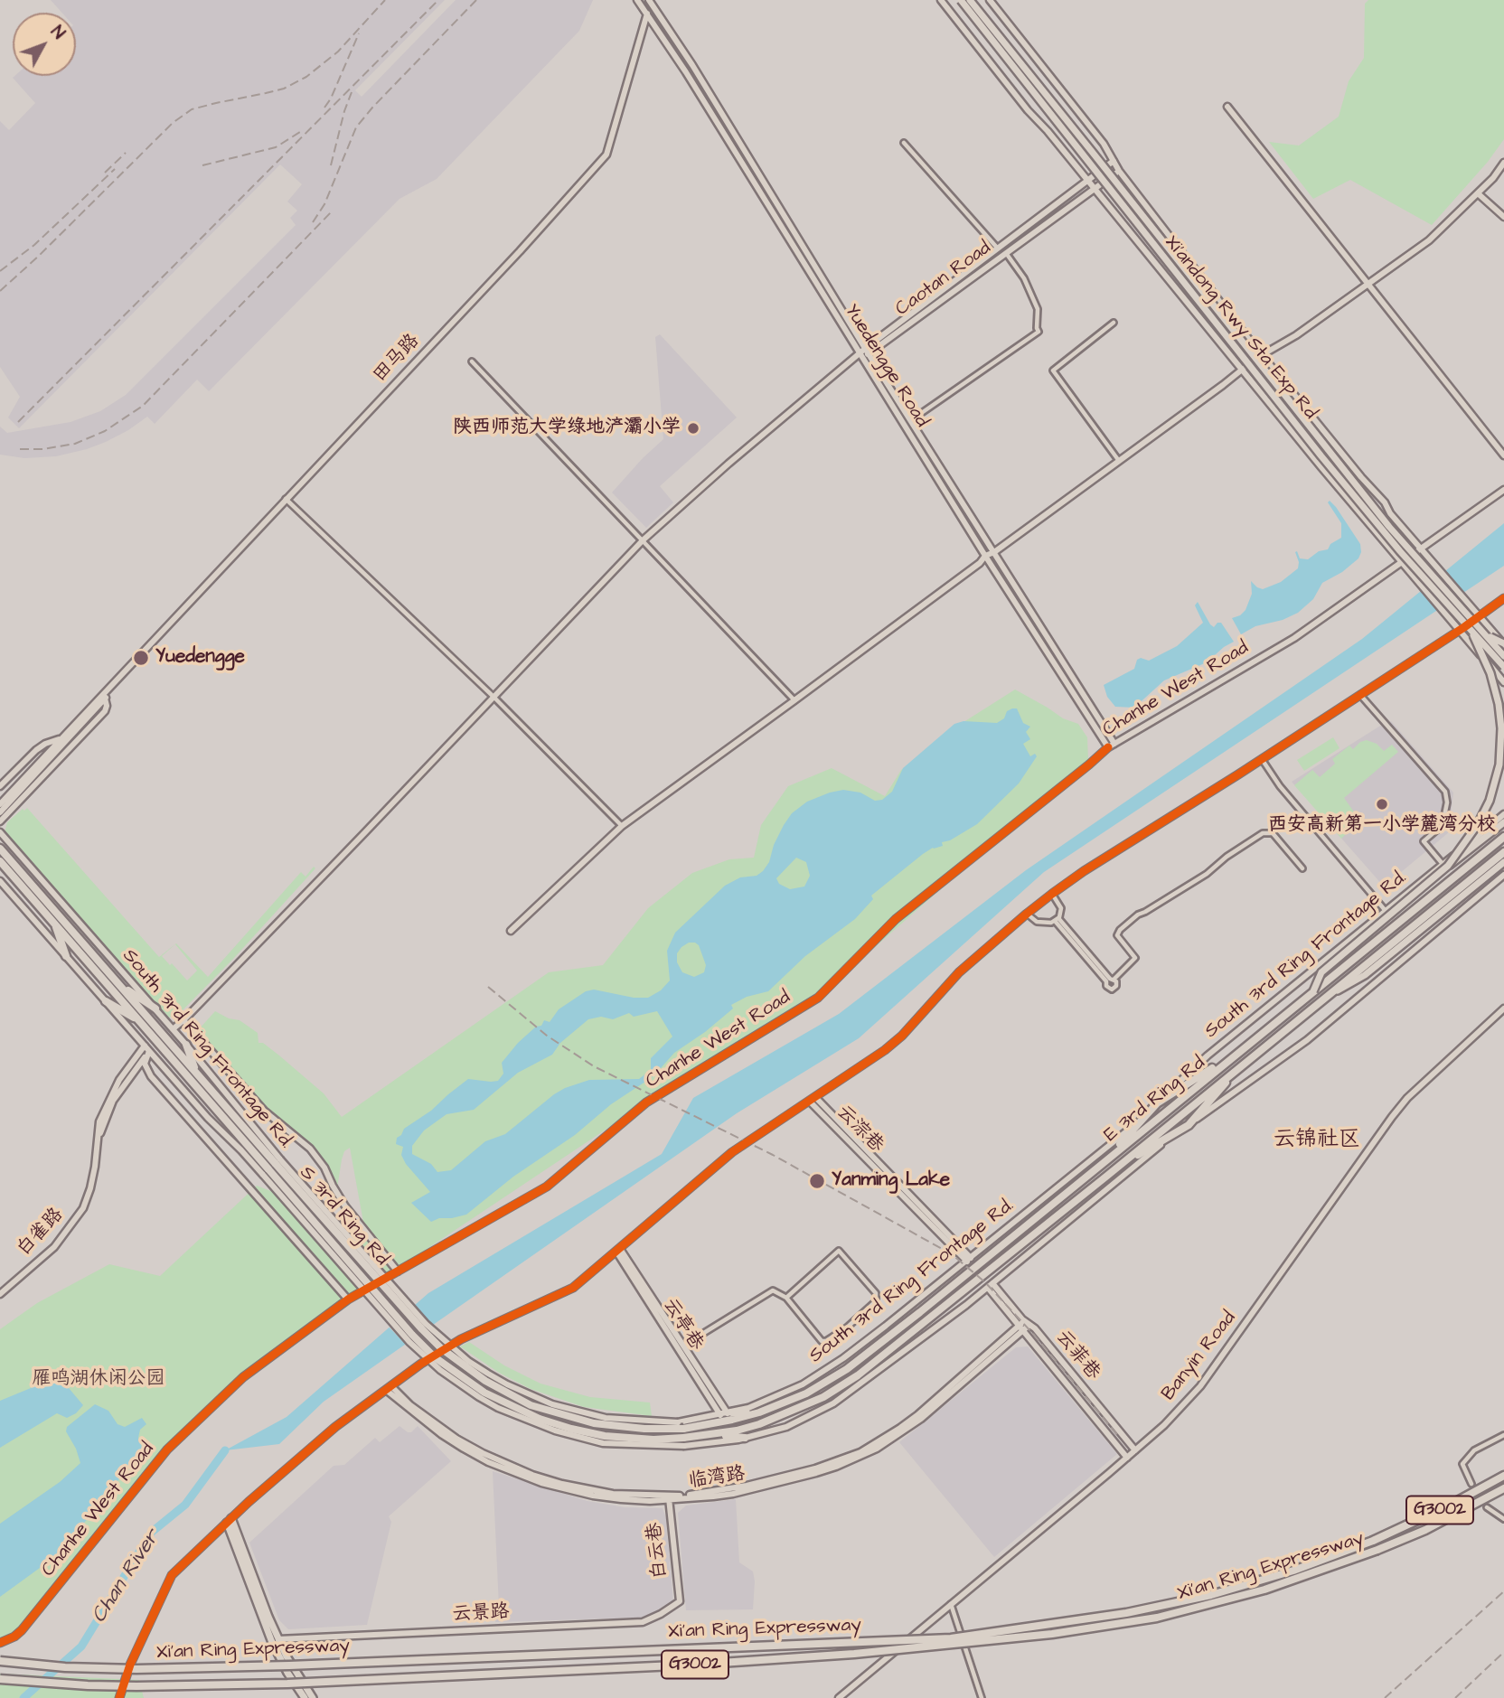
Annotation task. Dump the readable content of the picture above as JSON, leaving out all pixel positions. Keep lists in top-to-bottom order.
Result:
{
  "streets": {
    "highway": [
      "E 3rd Ring Rd",
      "S 3rd Ring Rd",
      "G3002",
      "Xi'an Ring Expressway"
    ],
    "main road": ["Xi'andong Rwy Sta Exp Rd"],
    "street": [
      "Caotan Road",
      "田马路",
      "Yuedengge Road",
      "Chanhe West Road",
      "South 3rd Ring Frontage Rd.",
      "云淙巷",
      "白雀路",
      "云亭巷",
      "云菲巷",
      "Banyin Road",
      "临湾路",
      "白云巷",
      "云景路"
    ]
  },
  "crossings": [
    ["Caotan Road", "Yuedengge Road"],
    ["田马路", "Yuedengge Road"],
    ["Yuedengge Road", "Chanhe West Road"],
    ["South 3rd Ring Frontage Rd.", "云淙巷"],
    ["South 3rd Ring Frontage Rd.", "S 3rd Ring Rd"],
    ["South 3rd Ring Frontage Rd.", "白雀路"],
    ["South 3rd Ring Frontage Rd.", "云亭巷"],
    ["E 3rd Ring Rd", "S 3rd Ring Rd"],
    ["云菲巷", "Banyin Road"],
    ["云菲巷", "临湾路"],
    ["临湾路", "白云巷"],
    ["白云巷", "云景路"]
  ],
  "districts": ["云锦社区"],
  "water": ["Chan River"],
  "parks": ["雁鸣湖休闲公园"],
  "places": [
    "陕西师范大学绿地浐灞小学",
    "Yuedengge",
    "西安高新第一小学麓湾分校",
    "Yanming Lake"
  ],
  "north": "top right"
}
